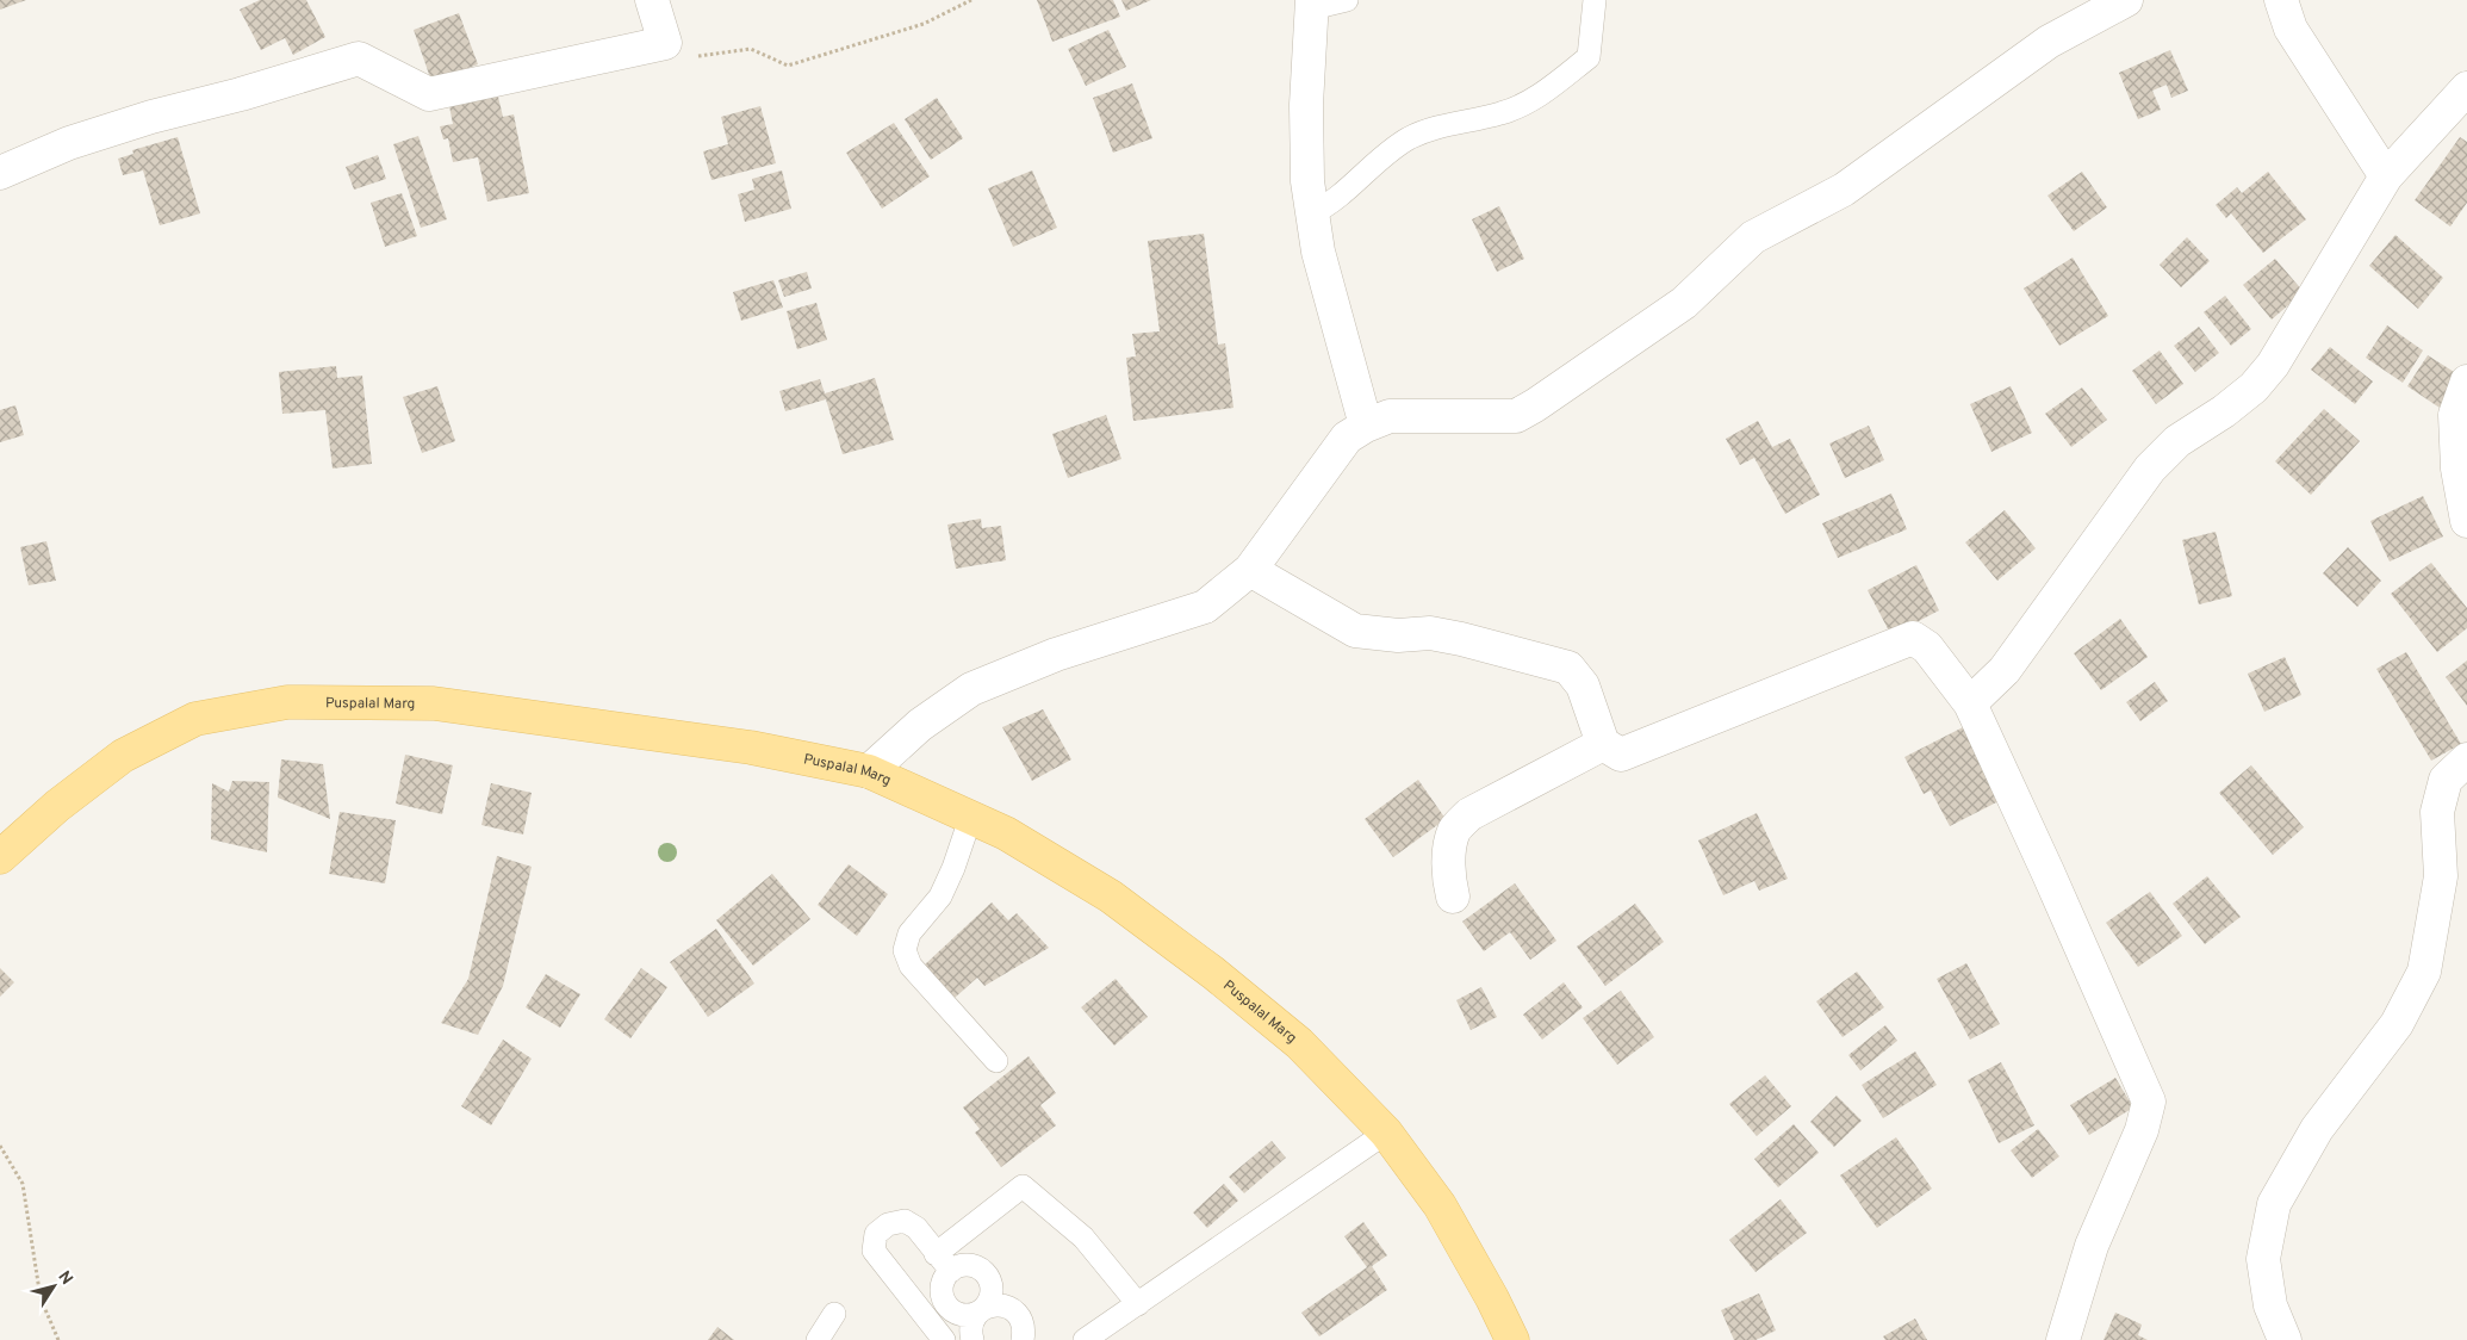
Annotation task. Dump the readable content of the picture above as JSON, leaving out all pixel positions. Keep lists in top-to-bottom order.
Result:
{
  "streets": {
    "main road": ["Puspalal Marg"]
  },
  "north": "top right"
}
